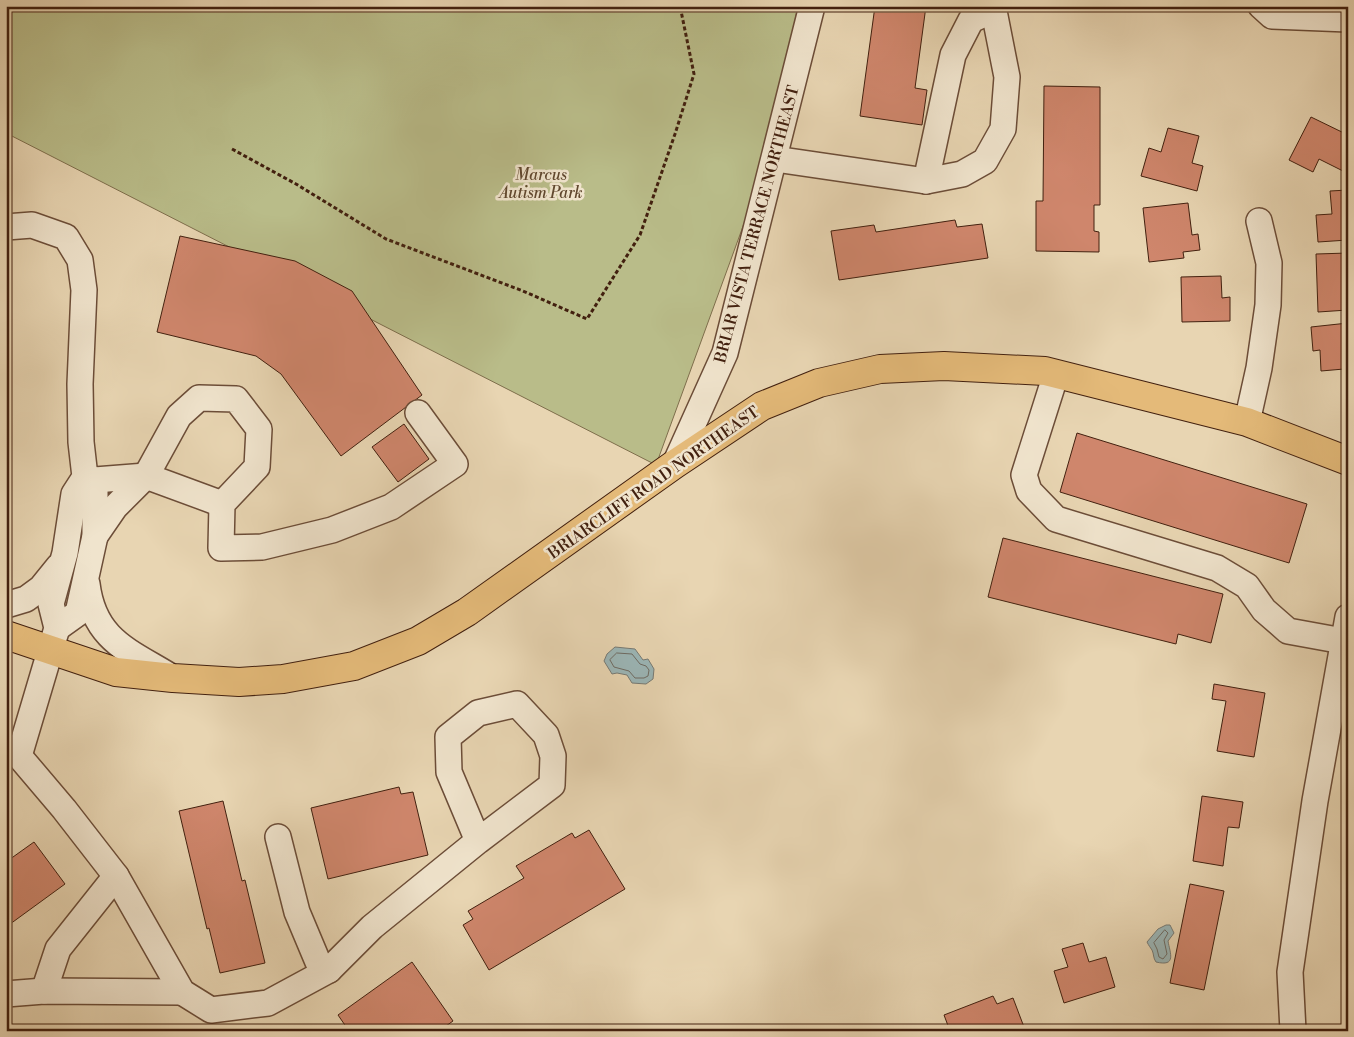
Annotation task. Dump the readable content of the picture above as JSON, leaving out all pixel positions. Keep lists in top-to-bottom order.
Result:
{
  "streets": {
    "main road": ["BRIARCLIFF ROAD NORTHEAST"],
    "street": ["BRIAR VISTA TERRACE NORTHEAST"]
  },
  "crossings": [
    ["BRIAR VISTA TERRACE NORTHEAST", "BRIARCLIFF ROAD NORTHEAST"]
  ],
  "parks": ["Marcus Autism Park"]
}
